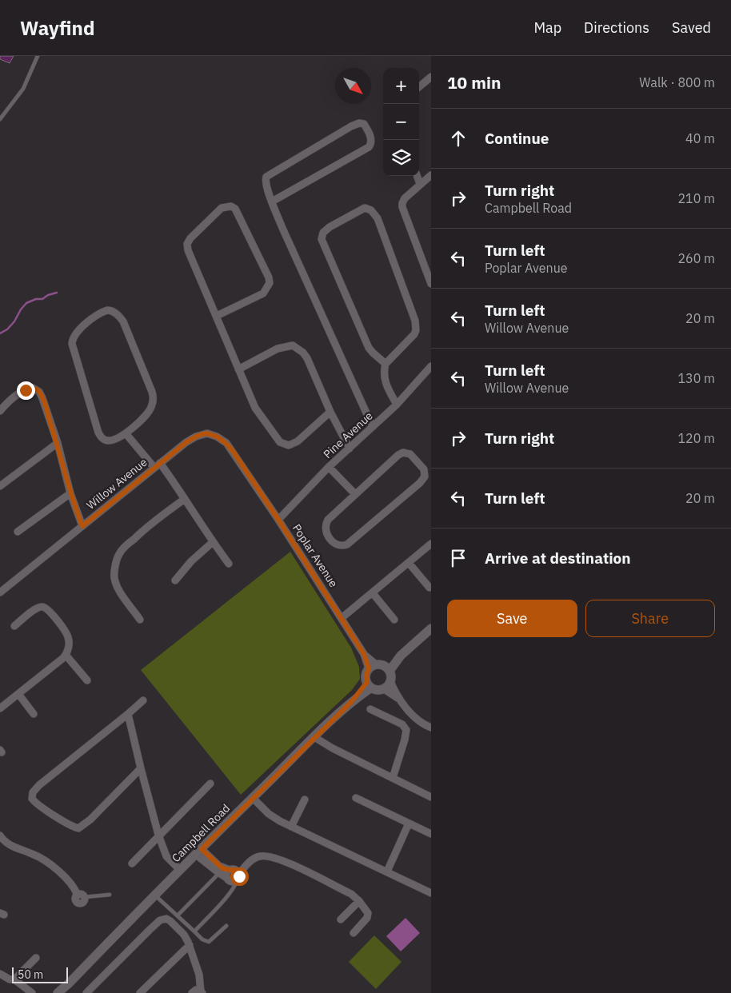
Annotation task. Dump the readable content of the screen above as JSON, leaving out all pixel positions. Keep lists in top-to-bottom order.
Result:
{
  "streets": {
    "street": [
      "Pine Avenue",
      "Willow Avenue",
      "Poplar Avenue",
      "Campbell Road"
    ]
  },
  "crossings": [
    ["Pine Avenue", "Poplar Avenue"],
    ["Willow Avenue", "Poplar Avenue"],
    ["Poplar Avenue", "Campbell Road"]
  ],
  "scale_bar": "50 m",
  "north": "bottom right",
  "page": {
    "header": "Wayfind",
    "nav": ["Map", "Directions", "Saved"],
    "heading": ["10 min", "Walk · 800 m"],
    "map_buttons": ["+", "−"],
    "list": [
      ["Continue", "40 m"],
      ["Turn right", "Campbell Road", "210 m"],
      ["Turn left", "Poplar Avenue", "260 m"],
      ["Turn left", "Willow Avenue", "20 m"],
      ["Turn left", "Willow Avenue", "130 m"],
      ["Turn right", "120 m"],
      ["Turn left", "20 m"],
      "Arrive at destination"
    ],
    "buttons": ["Save", "Share"],
    "scale": "50 m"
  }
}
